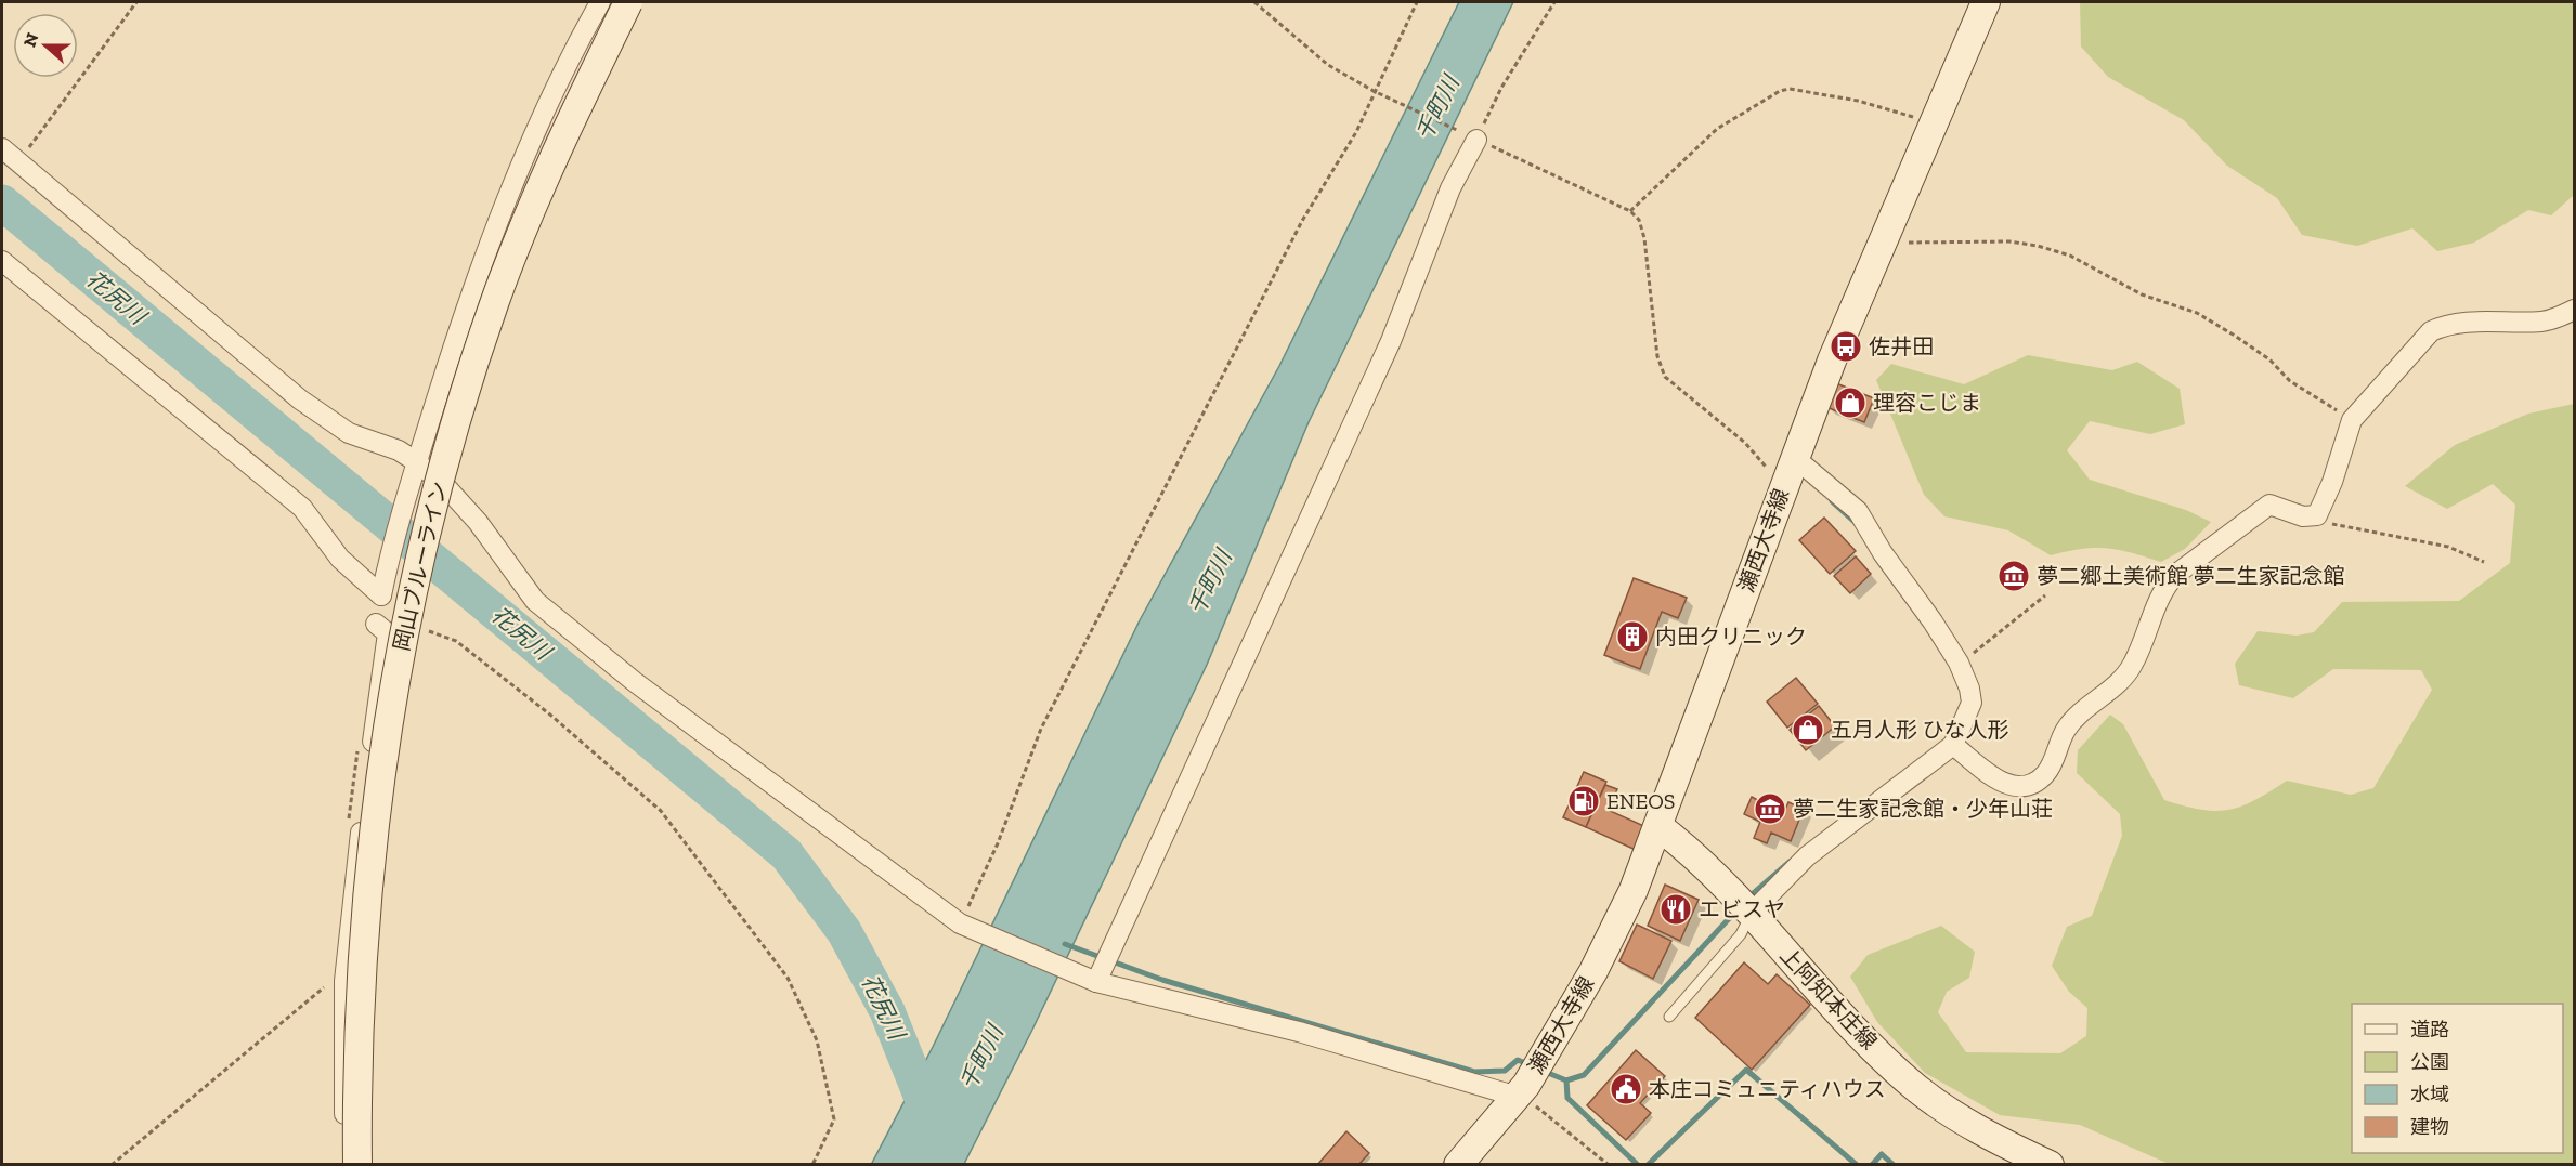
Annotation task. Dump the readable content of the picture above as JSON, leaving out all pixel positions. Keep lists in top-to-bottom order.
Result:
{
  "streets": {
    "main road": ["瀬西大寺線", "岡山ブルーライン", "上阿知本庄線"]
  },
  "crossings": [
    ["瀬西大寺線", "上阿知本庄線"]
  ],
  "water": ["千町川", "花尻川"],
  "places": {
    "bus stop": ["佐井田"],
    "shop": ["理容こじま", "五月人形 ひな人形"],
    "museum": ["夢二郷土美術館 夢二生家記念館", "夢二生家記念館・少年山荘"],
    "building": ["内田クリニック"],
    "fuel station": ["ENEOS"],
    "restaurant": ["エビスヤ"],
    "public building": ["本庄コミュニティハウス"]
  },
  "legend": [
    "道路",
    "公園",
    "水域",
    "建物"
  ],
  "north": "left"
}
